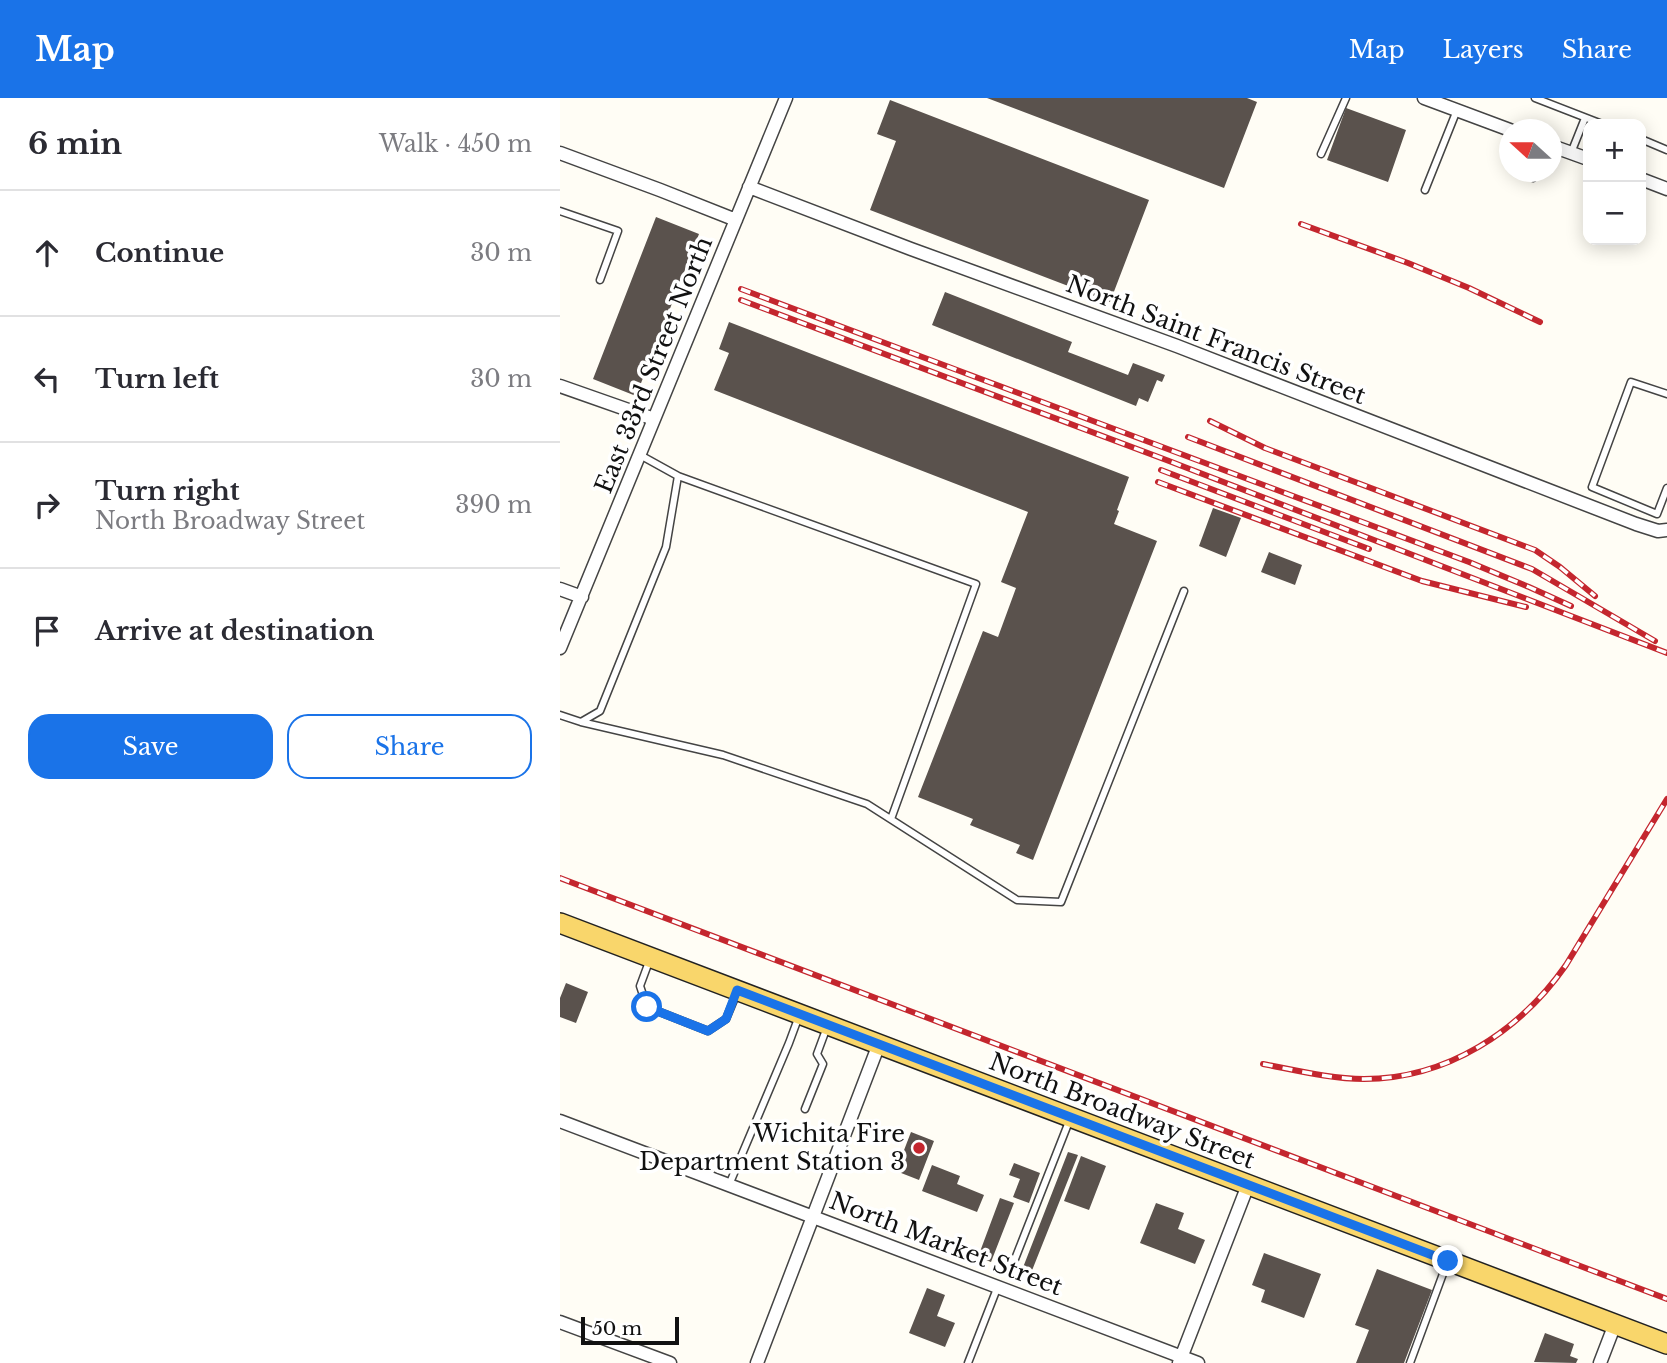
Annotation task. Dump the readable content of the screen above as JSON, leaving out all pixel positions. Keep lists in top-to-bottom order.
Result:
{
  "streets": {
    "main road": ["North Broadway Street"],
    "street": ["North Saint Francis Street", "East 33rd Street North", "North Market Street"]
  },
  "crossings": [
    ["North Saint Francis Street", "East 33rd Street North"]
  ],
  "places": ["Wichita Fire Department Station 3"],
  "scale_bar": "50 m",
  "north": "left",
  "page": {
    "header": "Map",
    "nav": ["Map", "Layers", "Share"],
    "heading": ["6 min", "Walk · 450 m"],
    "map_buttons": ["+", "−"],
    "list": [
      ["Continue", "30 m"],
      ["Turn left", "30 m"],
      ["Turn right", "North Broadway Street", "390 m"],
      "Arrive at destination"
    ],
    "buttons": ["Save", "Share"],
    "scale": "50 m"
  }
}
